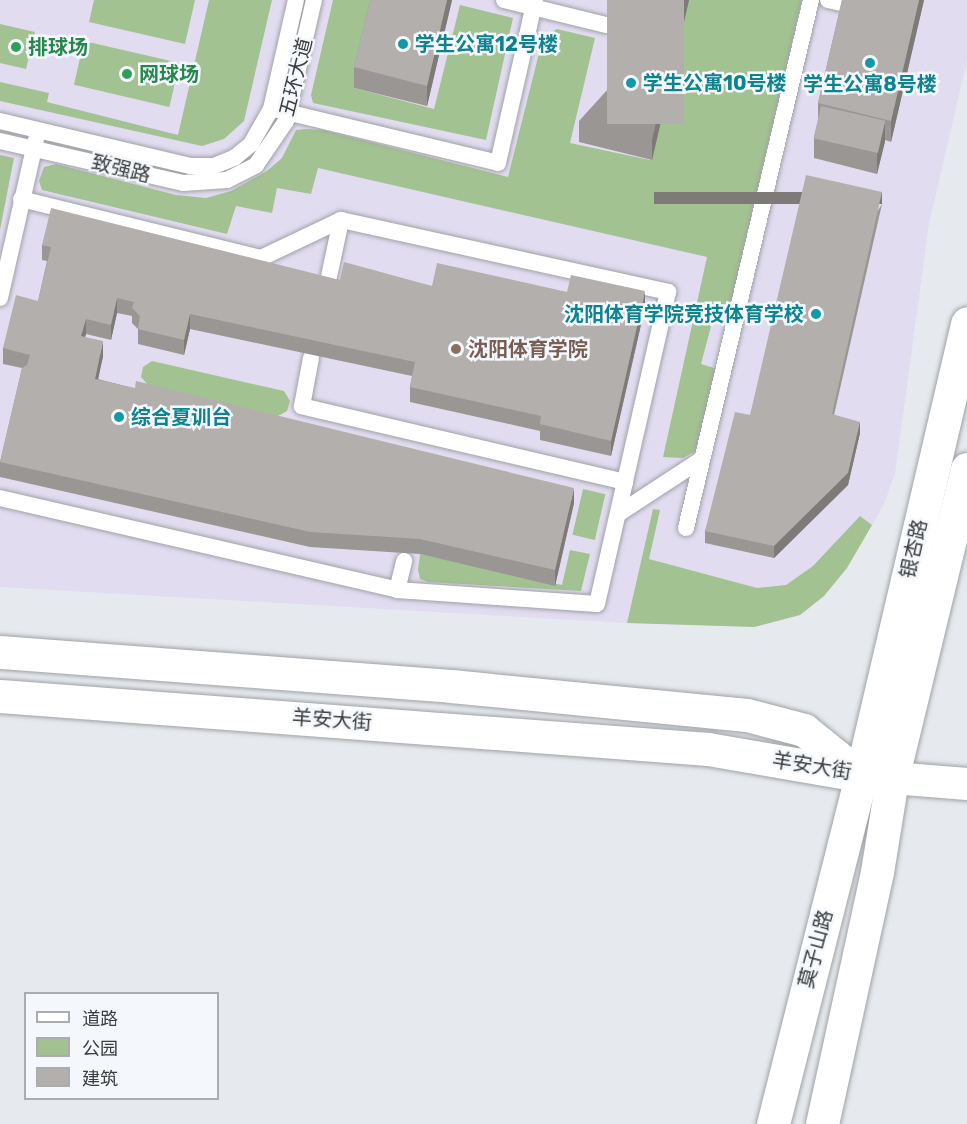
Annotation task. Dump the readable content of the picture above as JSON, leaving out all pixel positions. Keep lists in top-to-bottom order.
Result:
{
  "streets": {
    "street": ["银杏路", "羊安大街", "莫子山路"],
    "lane": ["五环大道", "致强路"]
  },
  "crossings": [
    ["五环大道", "致强路"],
    ["银杏路", "羊安大街"],
    ["银杏路", "莫子山路"],
    ["羊安大街", "莫子山路"]
  ],
  "places": [
    "学生公寓12号楼",
    "排球场",
    "学生公寓8号楼",
    "网球场",
    "学生公寓10号楼",
    "沈阳体育学院竞技体育学校",
    "沈阳体育学院",
    "综合夏训台"
  ],
  "legend": ["道路", "公园", "建筑"]
}
